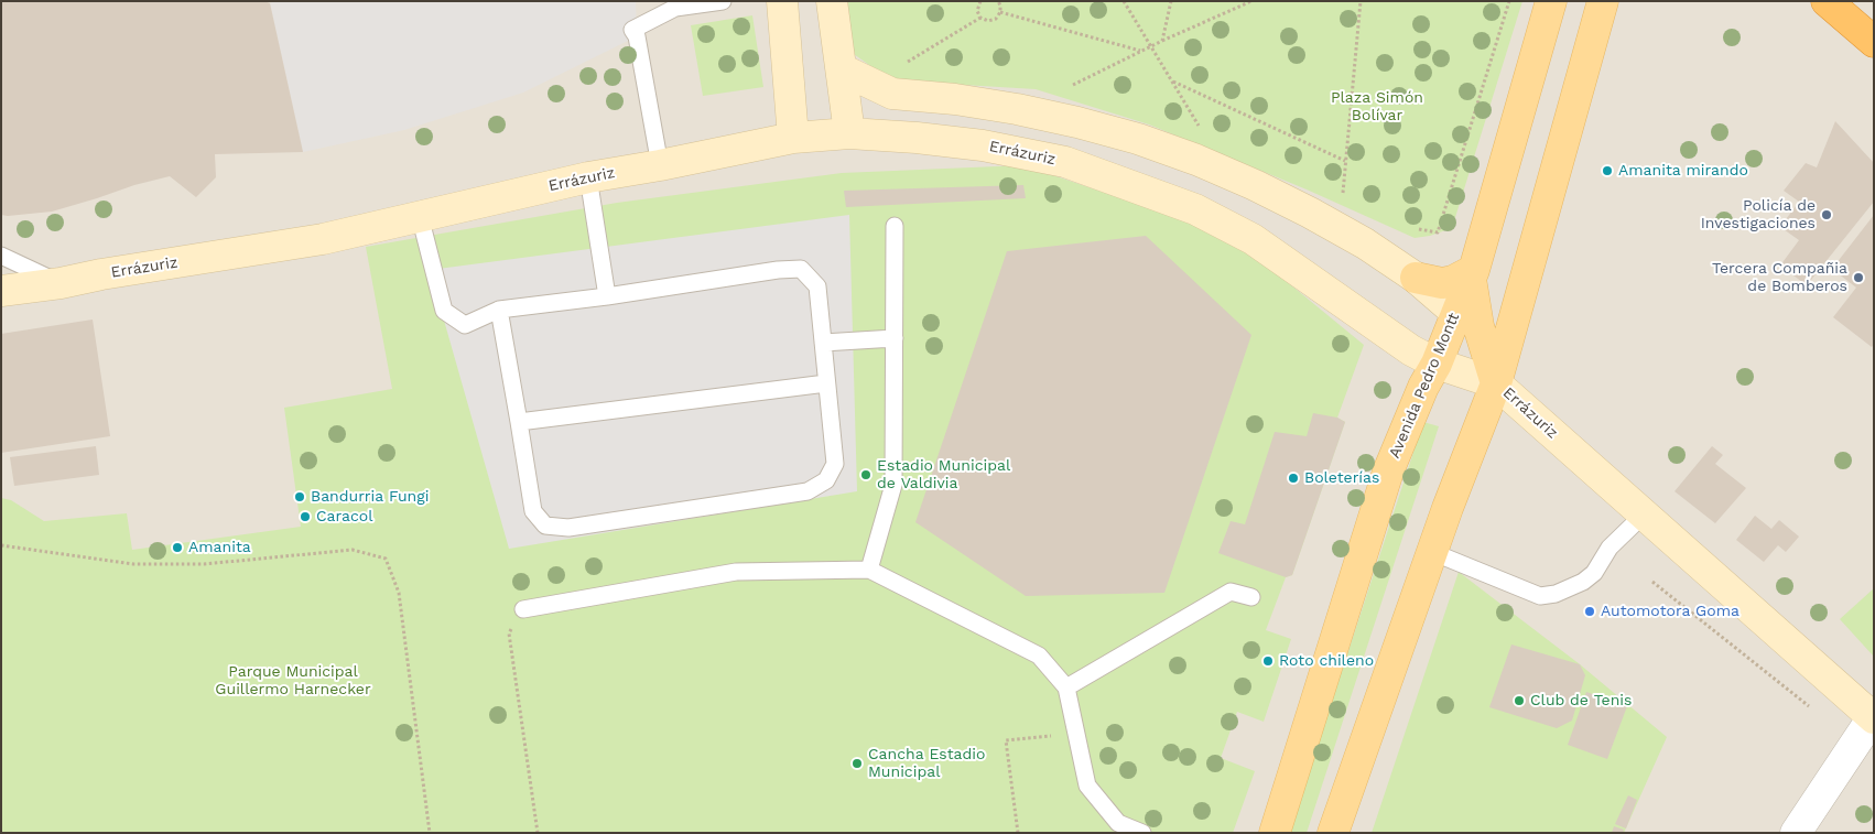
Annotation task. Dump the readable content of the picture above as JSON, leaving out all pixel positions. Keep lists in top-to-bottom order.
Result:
{
  "streets": {
    "main road": ["Errázuriz", "Avenida Pedro Montt"]
  },
  "crossings": [
    ["Errázuriz", "Avenida Pedro Montt"]
  ],
  "parks": ["Plaza Simón Bolívar", "Parque Municipal Guillermo Harnecker"],
  "places": [
    "Amanita mirando",
    "Policía de Investigaciones",
    "Tercera Compañia de Bomberos",
    "Estadio Municipal de Valdivia",
    "Boleterías",
    "Bandurria Fungi",
    "Caracol",
    "Amanita",
    "Automotora Goma",
    "Roto chileno",
    "Club de Tenis",
    "Cancha Estadio Municipal"
  ]
}
